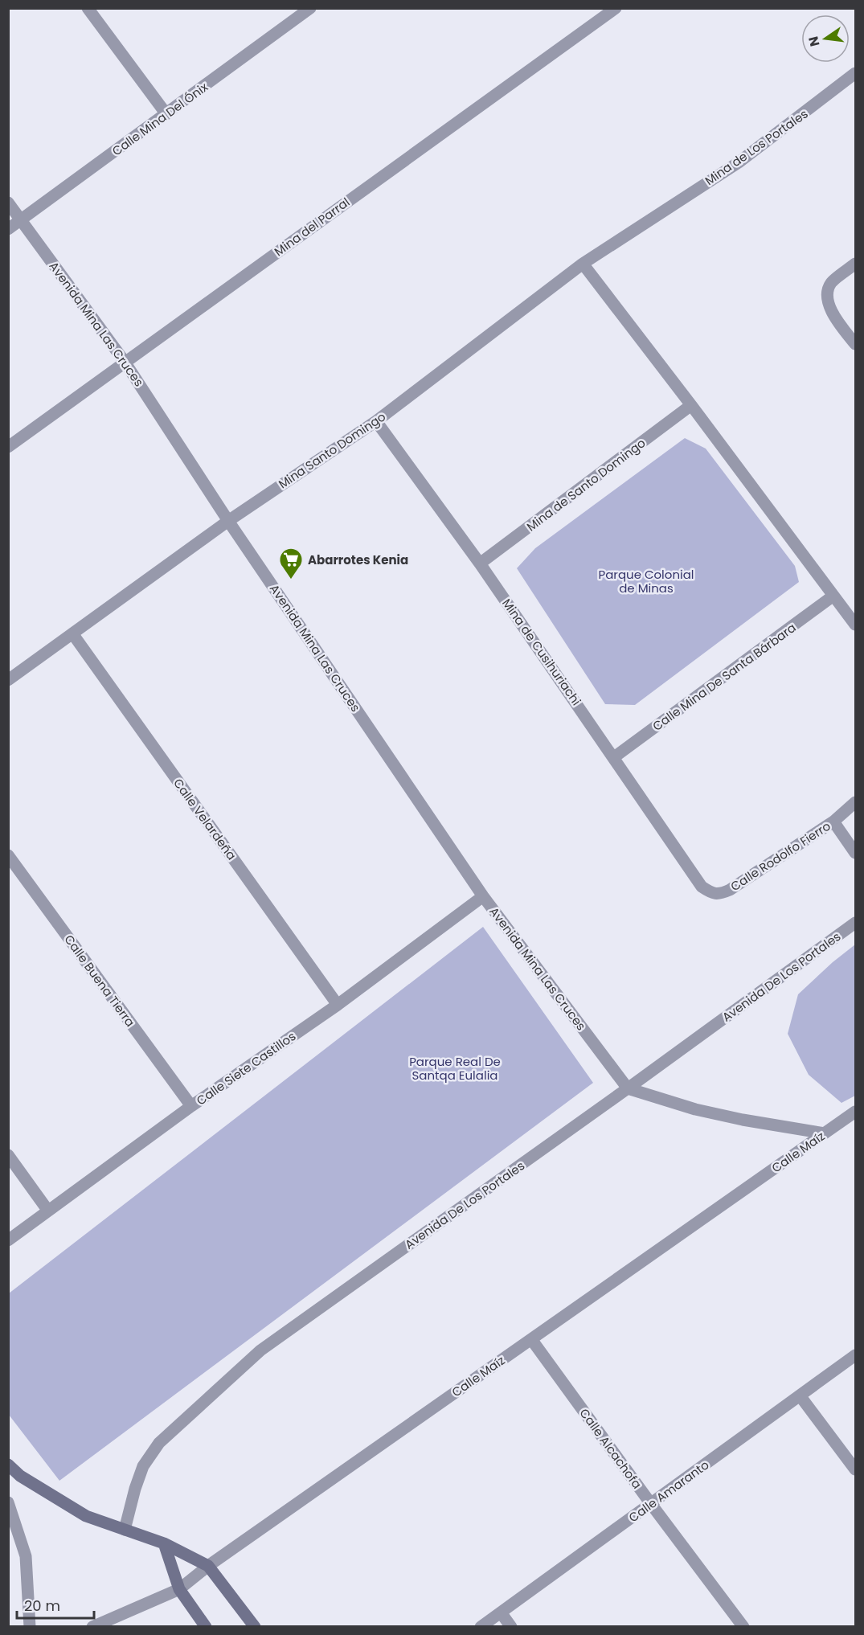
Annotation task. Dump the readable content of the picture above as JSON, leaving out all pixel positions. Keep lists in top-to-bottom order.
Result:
{
  "streets": {
    "street": [
      "Calle Mina Del Ónix",
      "Mina de Los Portales",
      "Mina del Parral",
      "Avenida Mina Las Cruces",
      "Mina Santo Domingo",
      "Mina de Santo Domingo",
      "Mina de Cusihuriachi",
      "Calle Mina De Santa Bárbara",
      "Calle Velardeña",
      "Calle Rodolfo Fierro",
      "Avenida De Los Portales",
      "Calle Buena Tierra",
      "Calle Siete Castillos",
      "Calle Maíz",
      "Calle Alcachofa",
      "Calle Amaranto"
    ]
  },
  "crossings": [
    ["Calle Mina Del Ónix", "Avenida Mina Las Cruces"],
    ["Mina de Los Portales", "Mina Santo Domingo"],
    ["Mina del Parral", "Avenida Mina Las Cruces"],
    ["Avenida Mina Las Cruces", "Mina Santo Domingo"],
    ["Avenida Mina Las Cruces", "Avenida De Los Portales"],
    ["Avenida Mina Las Cruces", "Calle Siete Castillos"],
    ["Mina Santo Domingo", "Mina de Cusihuriachi"],
    ["Mina Santo Domingo", "Calle Velardeña"],
    ["Mina de Santo Domingo", "Mina de Cusihuriachi"],
    ["Mina de Cusihuriachi", "Calle Mina De Santa Bárbara"],
    ["Mina de Cusihuriachi", "Calle Rodolfo Fierro"],
    ["Calle Velardeña", "Calle Siete Castillos"],
    ["Calle Buena Tierra", "Calle Siete Castillos"],
    ["Calle Maíz", "Calle Alcachofa"],
    ["Calle Alcachofa", "Calle Amaranto"]
  ],
  "parks": ["Parque Colonial de Minas", "Parque Real De Santqa Eulalia"],
  "places": {
    "supermarket": ["Abarrotes Kenia"]
  },
  "scale_bar": "20 m",
  "north": "left"
}
